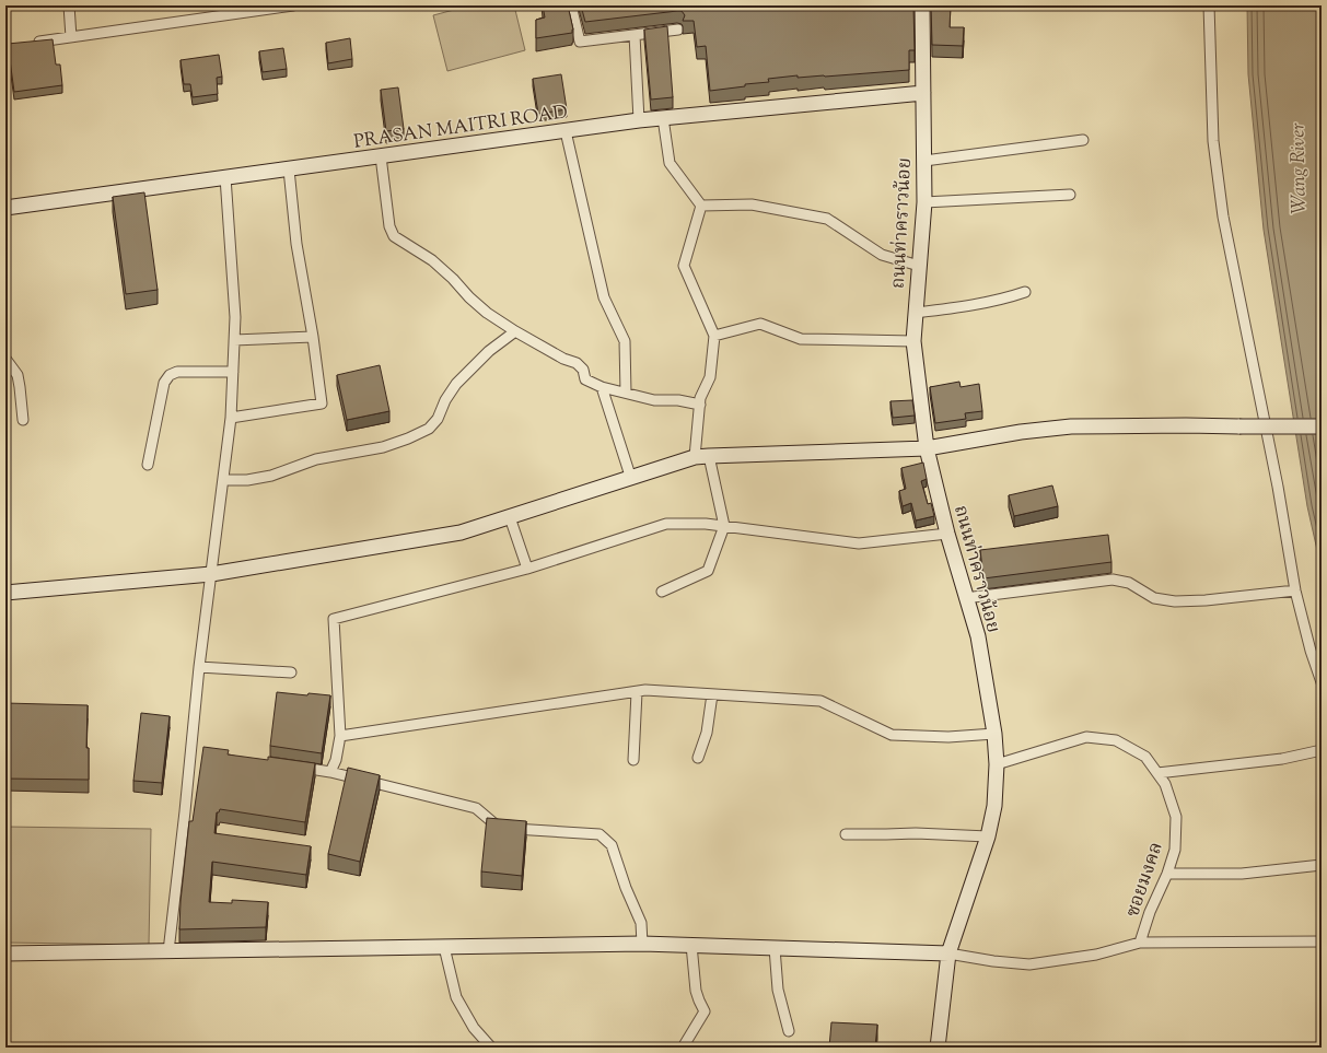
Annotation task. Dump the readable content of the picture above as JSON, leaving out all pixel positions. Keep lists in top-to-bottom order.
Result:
{
  "streets": {
    "street": ["PRASAN MAITRI ROAD", "ถนนท่าคราวน้อย", "ซอยมงคล"]
  },
  "crossings": [
    ["PRASAN MAITRI ROAD", "ถนนท่าคราวน้อย"],
    ["ถนนท่าคราวน้อย", "ซอยมงคล"]
  ],
  "water": ["Wang River"]
}
